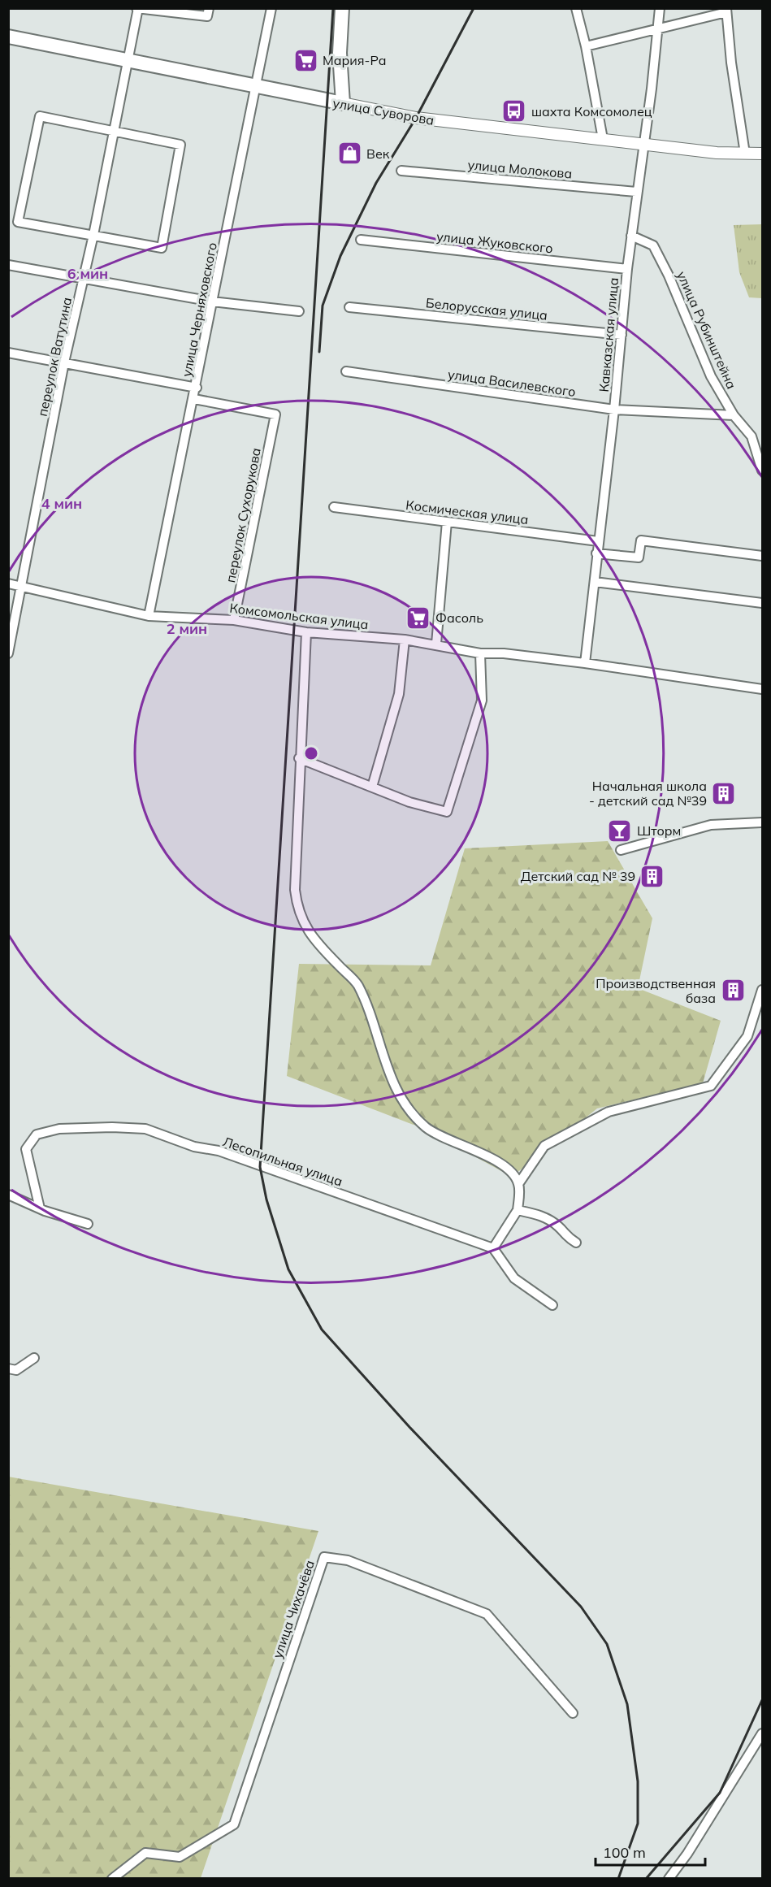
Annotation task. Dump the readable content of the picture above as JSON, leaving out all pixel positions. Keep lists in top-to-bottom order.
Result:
{
  "streets": {
    "main road": ["улица Суворова"],
    "street": [
      "улица Молокова",
      "улица Жуковского",
      "Белорусская улица",
      "улица Черняховского",
      "улица Рубинштейна",
      "Кавказская улица",
      "переулок Ватутина",
      "улица Василевского",
      "Космическая улица",
      "переулок Сухорукова",
      "Комсомольская улица",
      "Лесопильная улица",
      "улица Чихачёва"
    ]
  },
  "crossings": [
    ["улица Суворова", "улица Черняховского"],
    ["улица Суворова", "Кавказская улица"],
    ["улица Суворова", "переулок Ватутина"],
    ["улица Молокова", "Кавказская улица"],
    ["улица Жуковского", "Кавказская улица"],
    ["Белорусская улица", "Кавказская улица"],
    ["улица Черняховского", "переулок Сухорукова"],
    ["улица Черняховского", "Комсомольская улица"],
    ["улица Рубинштейна", "Кавказская улица"],
    ["улица Рубинштейна", "улица Василевского"],
    ["Кавказская улица", "улица Василевского"],
    ["Кавказская улица", "Космическая улица"],
    ["Кавказская улица", "Комсомольская улица"],
    ["переулок Ватутина", "Комсомольская улица"],
    ["переулок Сухорукова", "Комсомольская улица"]
  ],
  "places": {
    "supermarket": ["Мария-Ра", "Фасоль"],
    "bus stop": ["шахта Комсомолец"],
    "shop": ["Век"],
    "building": ["Начальная школа - детский сад №39", "Детский сад № 39", "Производственная база"],
    "bar": ["Шторм"]
  },
  "scale_bar": "100 m",
  "rings": ["6 мин", "4 мин", "2 мин"]
}
